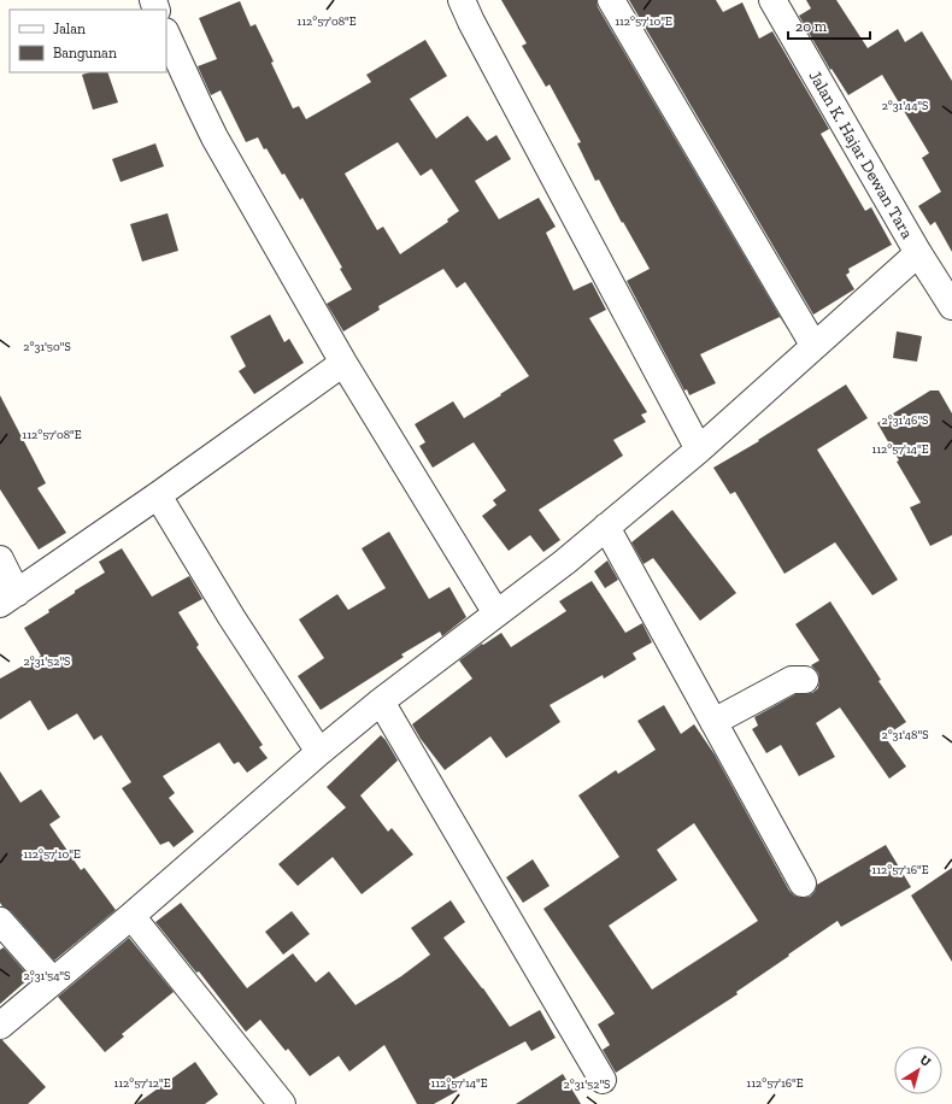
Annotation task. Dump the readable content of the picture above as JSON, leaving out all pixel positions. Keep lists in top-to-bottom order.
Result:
{
  "streets": {
    "street": ["Jalan K. Hajar Dewan Tara"]
  },
  "legend": ["Jalan", "Bangunan"],
  "scale_bar": "20 m",
  "north": "top right",
  "coordinates": [
    "112°57'08\"E",
    "112°57'10\"E",
    "2°31'44\"S",
    "2°31'50\"S",
    "2°31'46\"S",
    "112°57'14\"E",
    "2°31'52\"S",
    "2°31'48\"S",
    "112°57'16\"E",
    "2°31'54\"S",
    "112°57'12\"E"
  ]
}
